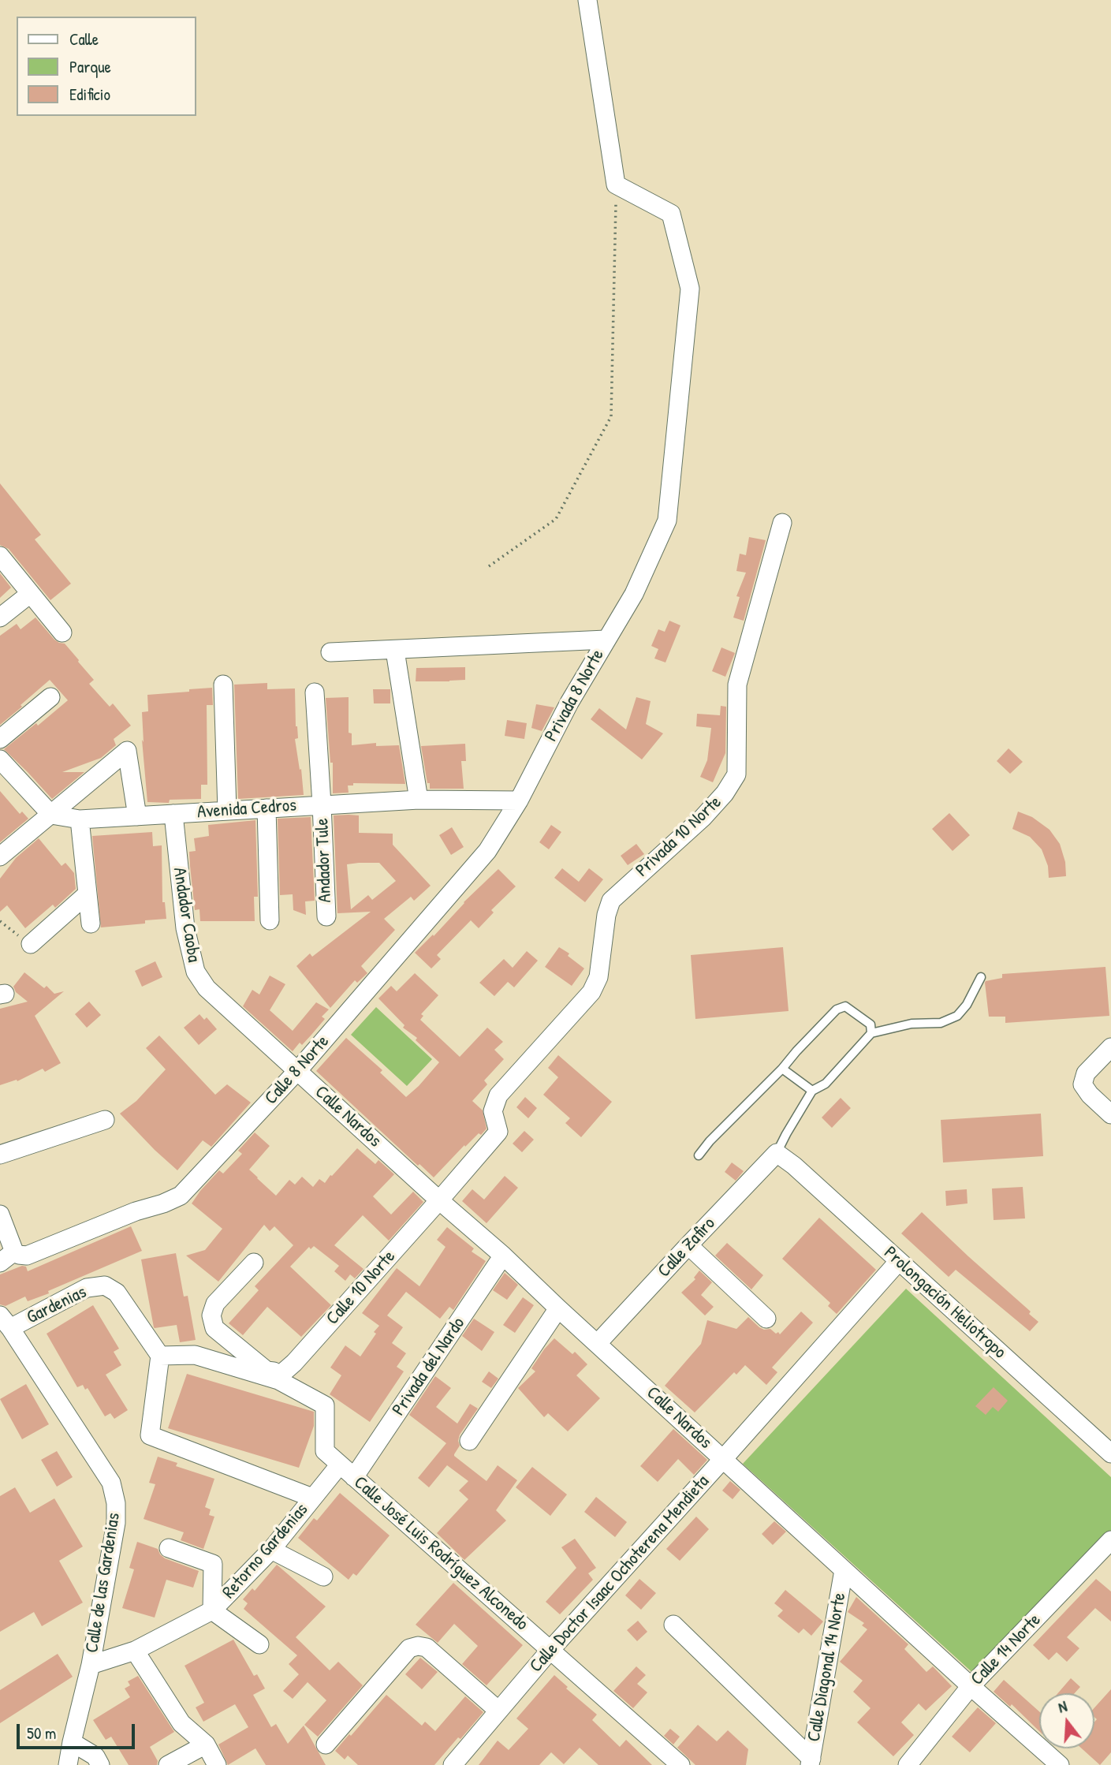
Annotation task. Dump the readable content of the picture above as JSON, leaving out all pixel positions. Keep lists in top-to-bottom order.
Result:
{
  "streets": {
    "street": [
      "Privada 8 Norte",
      "Avenida Cedros",
      "Privada 10 Norte",
      "Andador Tule",
      "Andador Caoba",
      "Calle 8 Norte",
      "Calle Nardos",
      "Calle Zafiro",
      "Calle 10 Norte",
      "Prolongación Heliotropo",
      "Gardenias",
      "Privada del Nardo",
      "Retorno Gardenias",
      "Calle José Luis Rodríguez Alconedo",
      "Calle Doctor Isaac Ochoterena Mendieta",
      "Calle de las Gardenias",
      "Calle 14 Norte",
      "Calle Diagonal 14 Norte"
    ]
  },
  "crossings": [
    ["Privada 8 Norte", "Avenida Cedros"],
    ["Privada 8 Norte", "Calle 8 Norte"],
    ["Avenida Cedros", "Andador Tule"],
    ["Avenida Cedros", "Andador Caoba"],
    ["Avenida Cedros", "Calle 8 Norte"],
    ["Privada 10 Norte", "Calle Nardos"],
    ["Privada 10 Norte", "Calle 10 Norte"],
    ["Andador Caoba", "Calle 8 Norte"],
    ["Andador Caoba", "Calle Nardos"],
    ["Calle 8 Norte", "Calle Nardos"],
    ["Calle Nardos", "Calle Zafiro"],
    ["Calle Nardos", "Calle 10 Norte"],
    ["Calle Nardos", "Privada del Nardo"],
    ["Calle Nardos", "Calle Doctor Isaac Ochoterena Mendieta"],
    ["Calle Nardos", "Calle 14 Norte"],
    ["Calle Nardos", "Calle Diagonal 14 Norte"],
    ["Calle Zafiro", "Prolongación Heliotropo"],
    ["Calle 10 Norte", "Calle José Luis Rodríguez Alconedo"],
    ["Prolongación Heliotropo", "Calle Doctor Isaac Ochoterena Mendieta"],
    ["Gardenias", "Calle de las Gardenias"],
    ["Privada del Nardo", "Calle José Luis Rodríguez Alconedo"],
    ["Retorno Gardenias", "Calle José Luis Rodríguez Alconedo"],
    ["Retorno Gardenias", "Calle de las Gardenias"],
    ["Calle José Luis Rodríguez Alconedo", "Calle Doctor Isaac Ochoterena Mendieta"]
  ],
  "legend": ["Calle", "Parque", "Edificio"],
  "scale_bar": "50 m",
  "north": "top"
}
